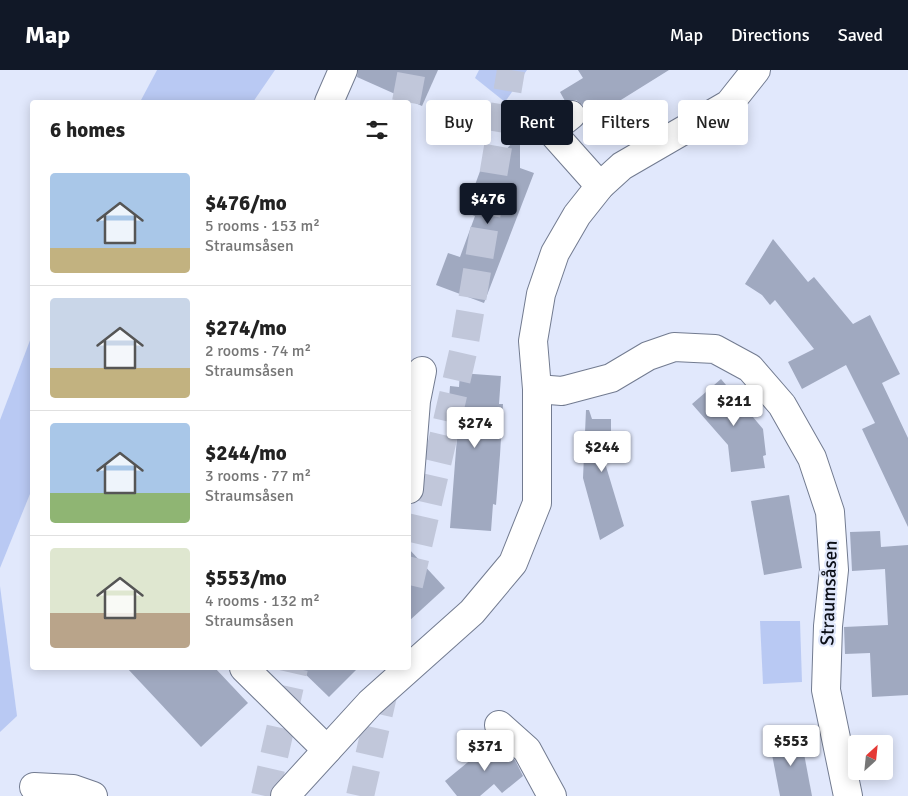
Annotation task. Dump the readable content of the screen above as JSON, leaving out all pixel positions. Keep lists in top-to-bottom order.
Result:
{
  "streets": {
    "street": ["Straumsåsen"]
  },
  "north": "top right",
  "page": {
    "header": "Map",
    "nav": ["Map", "Directions", "Saved"],
    "chip": [
      "Buy",
      "Rent",
      "Filters",
      "New"
    ],
    "heading": "6 homes",
    "list": [
      {
        "name": "$476/mo",
        "note": "5 rooms · 153 m² · Straumsåsen"
      },
      {
        "name": "$274/mo",
        "note": "2 rooms · 74 m² · Straumsåsen"
      },
      {
        "name": "$244/mo",
        "note": "3 rooms · 77 m² · Straumsåsen"
      },
      {
        "name": "$553/mo",
        "note": "4 rooms · 132 m² · Straumsåsen"
      }
    ],
    "price": [
      "$476",
      "$211",
      "$274",
      "$244",
      "$553",
      "$371"
    ]
  }
}
